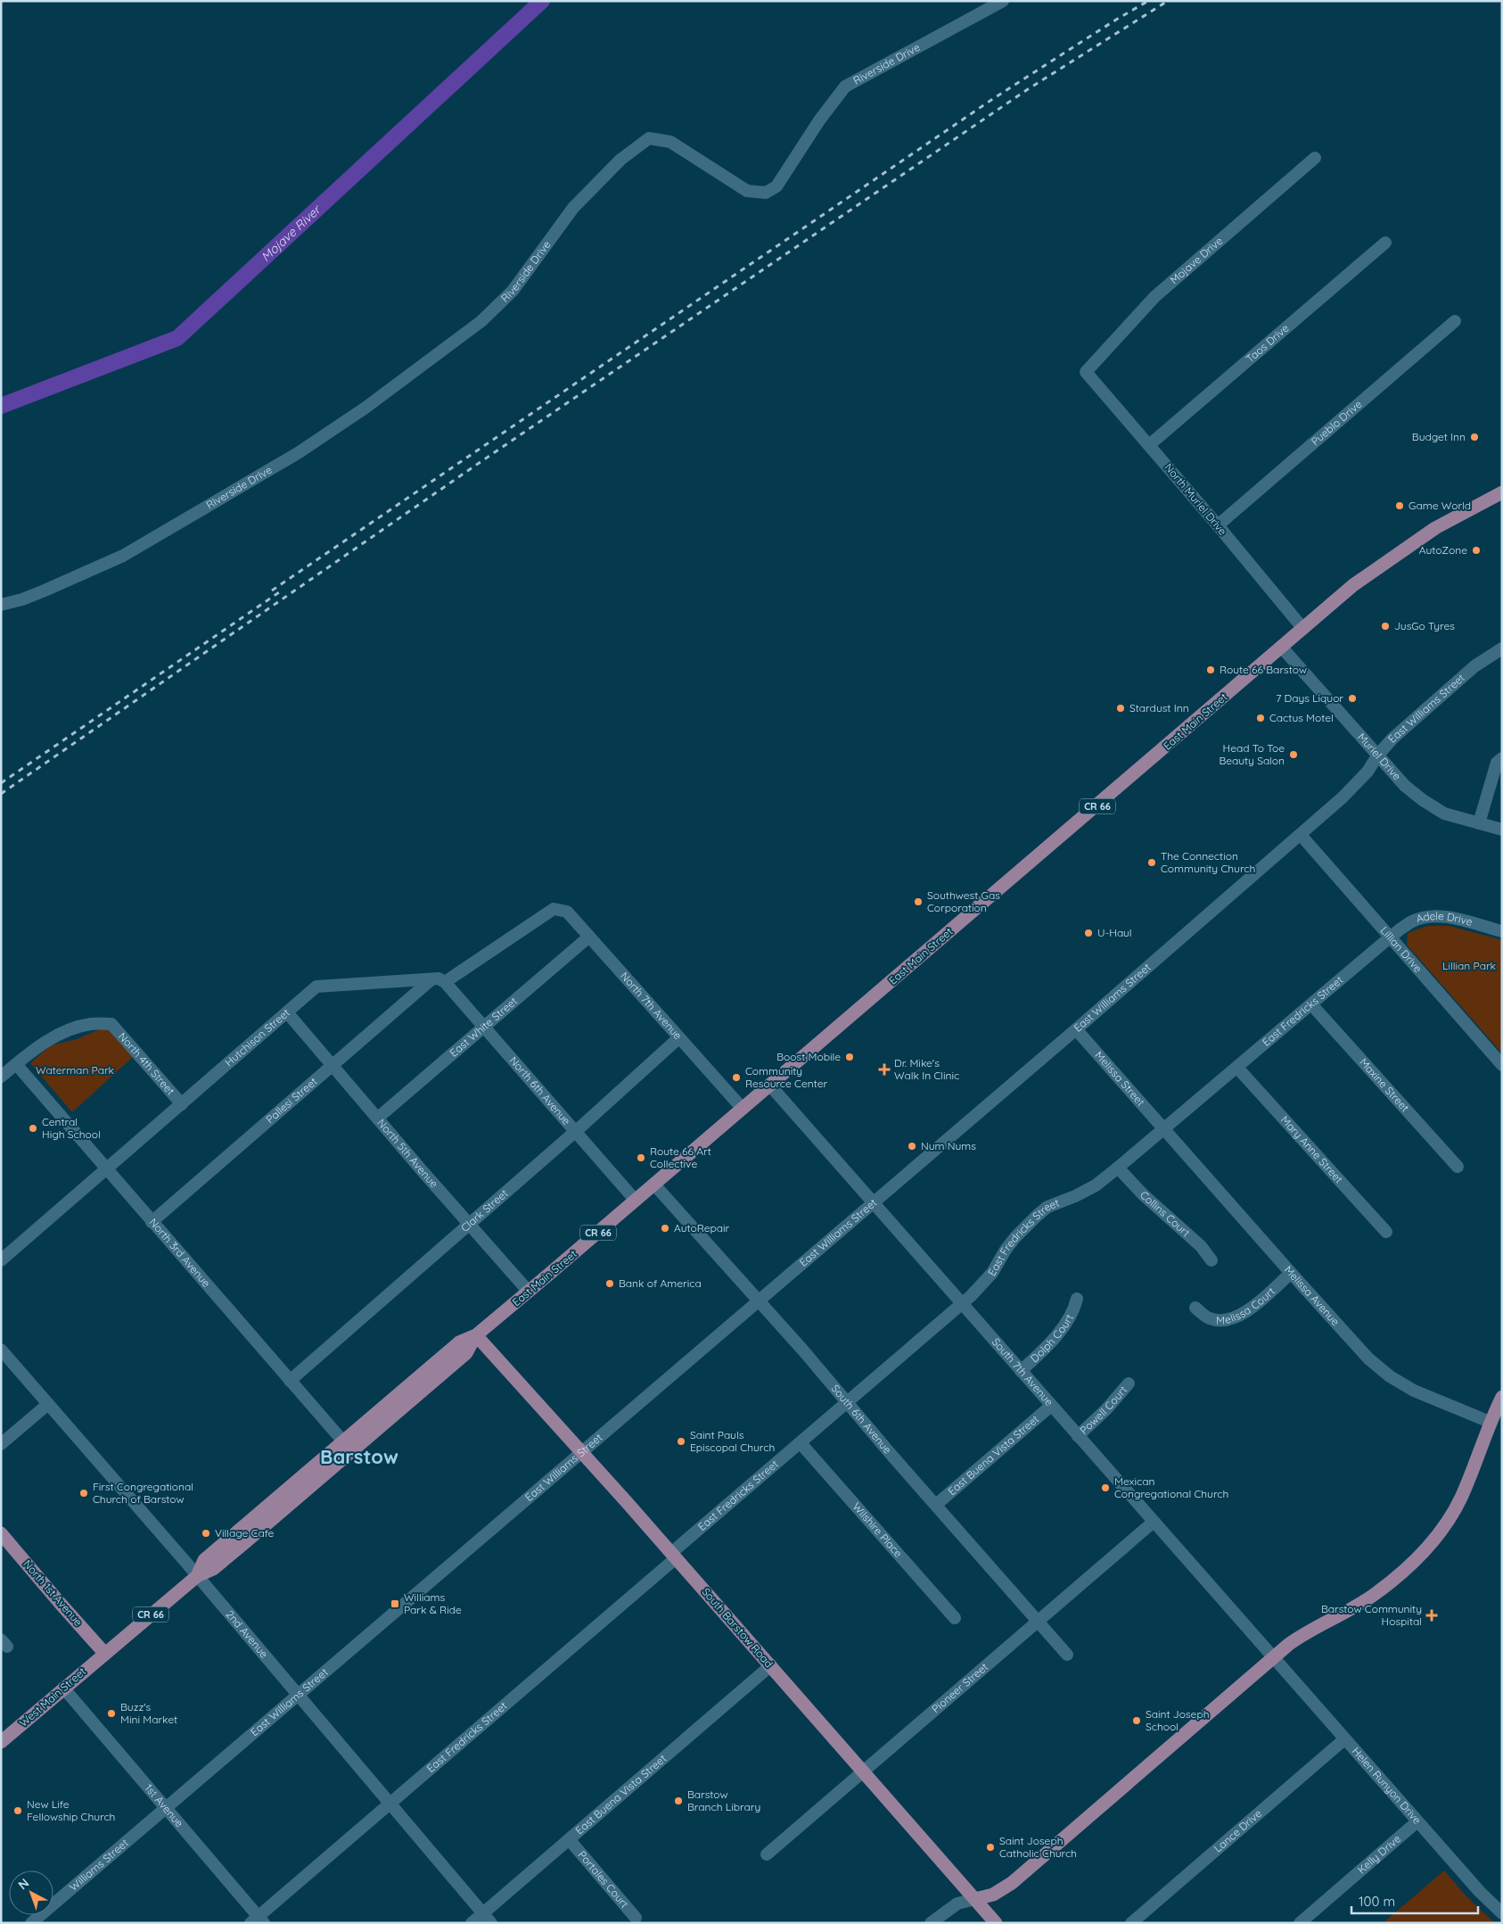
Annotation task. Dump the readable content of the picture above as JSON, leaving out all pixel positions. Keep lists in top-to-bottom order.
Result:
{
  "streets": {
    "main road": [
      "East Main Street",
      "CR 66",
      "North 1st Avenue",
      "South Barstow Road",
      "West Main Street"
    ],
    "street": [
      "Riverside Drive",
      "Mojave Drive",
      "Taos Drive",
      "Pueblo Drive",
      "North Muriel Drive",
      "East Williams Street",
      "Muriel Drive",
      "Adele Drive",
      "Lillian Drive",
      "North 7th Avenue",
      "East Fredricks Street",
      "East White Street",
      "Hutchison Street",
      "North 4th Street",
      "Melissa Street",
      "Maxine Street",
      "North 6th Avenue",
      "Pallesi Street",
      "Mary Anne Street",
      "North 5th Avenue",
      "Clark Street",
      "Collins Court",
      "North 3rd Avenue",
      "Melissa Avenue",
      "Melissa Court",
      "Dolph Court",
      "South 7th Avenue",
      "Powell Court",
      "South 6th Avenue",
      "East Buena Vista Street",
      "Wilshire Place",
      "2nd Avenue",
      "Pioneer Street",
      "Helen Runyon Drive",
      "1st Avenue",
      "Lance Drive",
      "Kelly Drive",
      "Williams Street",
      "Portales Court"
    ]
  },
  "crossings": [
    ["Mojave Drive", "North Muriel Drive"],
    ["Taos Drive", "North Muriel Drive"],
    ["Pueblo Drive", "North Muriel Drive"],
    ["North Muriel Drive", "East Main Street"],
    ["East Williams Street", "Muriel Drive"],
    ["East Williams Street", "Lillian Drive"],
    ["East Williams Street", "Melissa Street"],
    ["East Williams Street", "South 7th Avenue"],
    ["East Williams Street", "South 6th Avenue"],
    ["East Williams Street", "South Barstow Road"],
    ["East Williams Street", "2nd Avenue"],
    ["East Williams Street", "1st Avenue"],
    ["East Williams Street", "Williams Street"],
    ["East Main Street", "Muriel Drive"],
    ["East Main Street", "North 7th Avenue"],
    ["East Main Street", "North 6th Avenue"],
    ["East Main Street", "North 5th Avenue"],
    ["East Main Street", "North 3rd Avenue"],
    ["East Main Street", "South 7th Avenue"],
    ["East Main Street", "South 6th Avenue"],
    ["East Main Street", "North 1st Avenue"],
    ["East Main Street", "South Barstow Road"],
    ["East Main Street", "2nd Avenue"],
    ["East Main Street", "West Main Street"],
    ["Adele Drive", "Lillian Drive"],
    ["Adele Drive", "East Fredricks Street"],
    ["Lillian Drive", "East Fredricks Street"],
    ["North 7th Avenue", "East White Street"],
    ["North 7th Avenue", "Hutchison Street"],
    ["North 7th Avenue", "North 6th Avenue"],
    ["North 7th Avenue", "Clark Street"],
    ["East Fredricks Street", "Melissa Street"],
    ["East Fredricks Street", "Maxine Street"],
    ["East Fredricks Street", "Mary Anne Street"],
    ["East Fredricks Street", "Collins Court"],
    ["East Fredricks Street", "Melissa Avenue"],
    ["East Fredricks Street", "South 7th Avenue"],
    ["East Fredricks Street", "South 6th Avenue"],
    ["East Fredricks Street", "Wilshire Place"],
    ["East Fredricks Street", "South Barstow Road"],
    ["East Fredricks Street", "2nd Avenue"],
    ["East Fredricks Street", "1st Avenue"],
    ["East White Street", "North 6th Avenue"],
    ["East White Street", "North 5th Avenue"],
    ["Hutchison Street", "North 4th Street"],
    ["Hutchison Street", "North 6th Avenue"],
    ["Hutchison Street", "Pallesi Street"],
    ["Hutchison Street", "North 5th Avenue"],
    ["Hutchison Street", "North 3rd Avenue"],
    ["North 4th Street", "North 3rd Avenue"],
    ["Melissa Street", "Melissa Avenue"],
    ["North 6th Avenue", "Clark Street"],
    ["Pallesi Street", "North 5th Avenue"],
    ["Pallesi Street", "North 3rd Avenue"],
    ["North 5th Avenue", "Clark Street"],
    ["Clark Street", "North 3rd Avenue"],
    ["Melissa Avenue", "Melissa Court"],
    ["Dolph Court", "South 7th Avenue"],
    ["South 7th Avenue", "Powell Court"],
    ["South 7th Avenue", "East Buena Vista Street"],
    ["South 7th Avenue", "Pioneer Street"],
    ["South 7th Avenue", "Helen Runyon Drive"],
    ["South 6th Avenue", "East Buena Vista Street"],
    ["South 6th Avenue", "Pioneer Street"],
    ["East Buena Vista Street", "South Barstow Road"],
    ["East Buena Vista Street", "2nd Avenue"],
    ["East Buena Vista Street", "Portales Court"],
    ["North 1st Avenue", "West Main Street"],
    ["South Barstow Road", "Pioneer Street"],
    ["West Main Street", "1st Avenue"],
    ["Helen Runyon Drive", "Lance Drive"],
    ["Helen Runyon Drive", "Kelly Drive"],
    ["1st Avenue", "Williams Street"]
  ],
  "districts": ["Barstow"],
  "water": ["Mojave River"],
  "parks": ["Lillian Park", "Waterman Park"],
  "places": {
    "other": [
      "Budget Inn",
      "Game World",
      "AutoZone",
      "JusGo Tyres",
      "Route 66 Barstow",
      "7 Days Liquor",
      "Stardust Inn",
      "Cactus Motel",
      "Head To Toe Beauty Salon",
      "The Connection Community Church",
      "Southwest Gas Corporation",
      "U-Haul",
      "Boost Mobile",
      "Community Resource Center",
      "Central High School",
      "Num Nums",
      "Route 66 Art Collective",
      "AutoRepair",
      "Bank of America",
      "Saint Pauls Episcopal Church",
      "Mexican Congregational Church",
      "First Congregational Church of Barstow",
      "Village Cafe",
      "Buzz's Mini Market",
      "Saint Joseph School",
      "Barstow Branch Library",
      "New Life Fellowship Church",
      "Saint Joseph Catholic Church"
    ],
    "health": ["Dr. Mike's Walk In Clinic", "Barstow Community Hospital"],
    "transit": ["Williams Park & Ride"]
  },
  "scale_bar": "100 m",
  "north": "top left"
}
